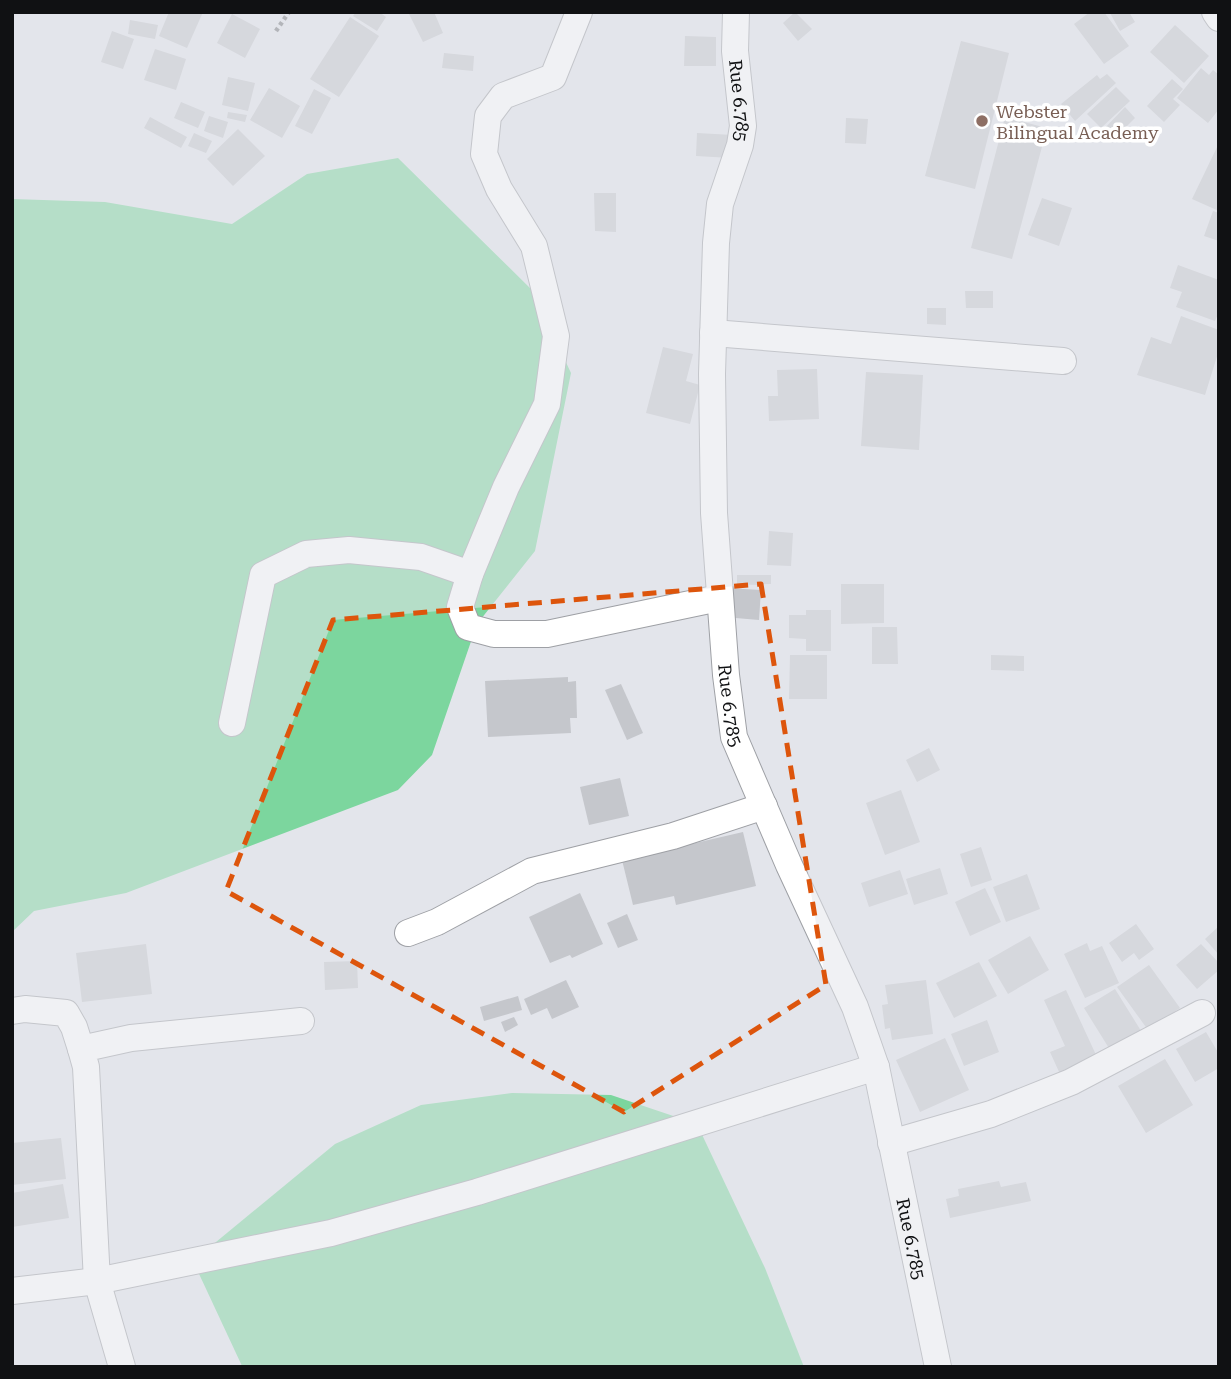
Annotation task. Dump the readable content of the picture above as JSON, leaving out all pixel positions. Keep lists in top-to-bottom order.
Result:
{
  "streets": {
    "street": ["Rue 6.785"]
  },
  "places": ["Webster Bilingual Academy"]
}
